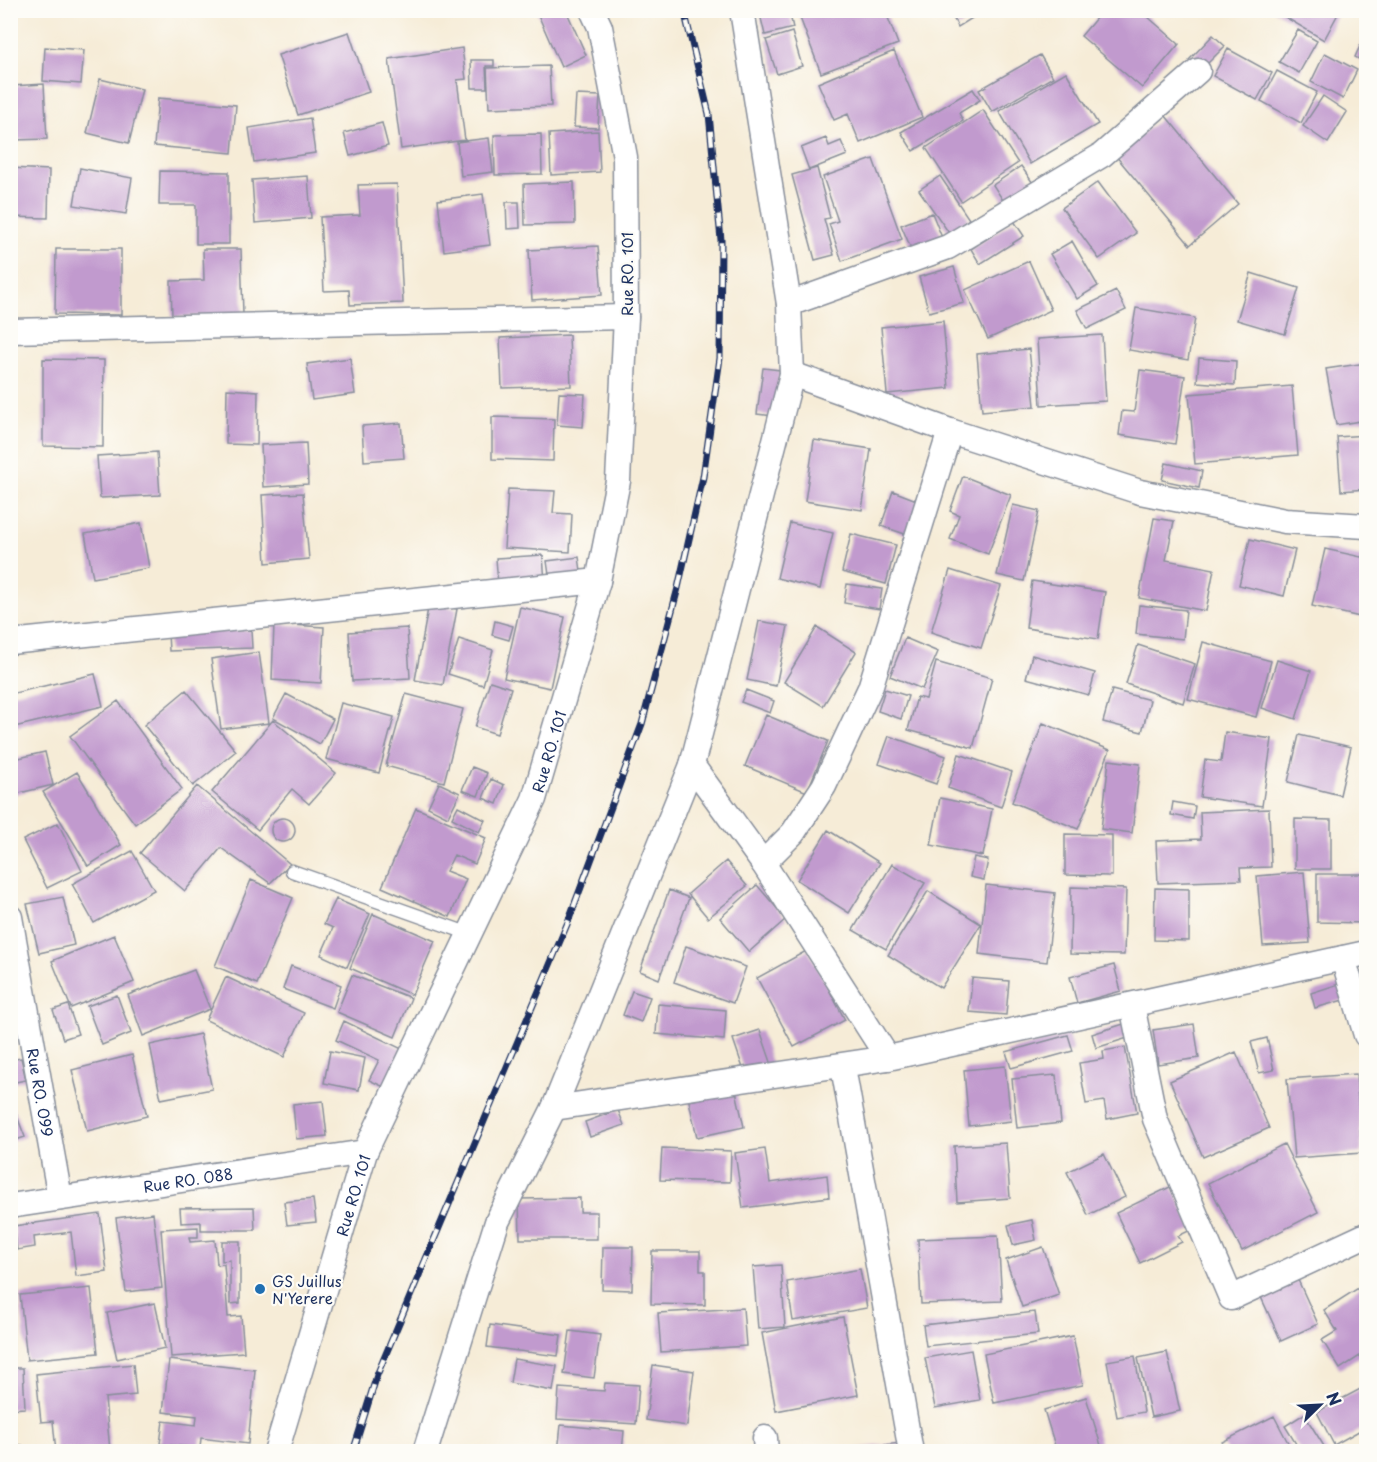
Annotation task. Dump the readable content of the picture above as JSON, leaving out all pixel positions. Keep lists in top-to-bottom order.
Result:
{
  "streets": {
    "street": ["Rue RO. 101", "Rue RO. 099", "Rue RO. 088"]
  },
  "crossings": [
    ["Rue RO. 101", "Rue RO. 088"],
    ["Rue RO. 099", "Rue RO. 088"]
  ],
  "places": ["GS Juillus N'Yerere"],
  "north": "top right"
}
